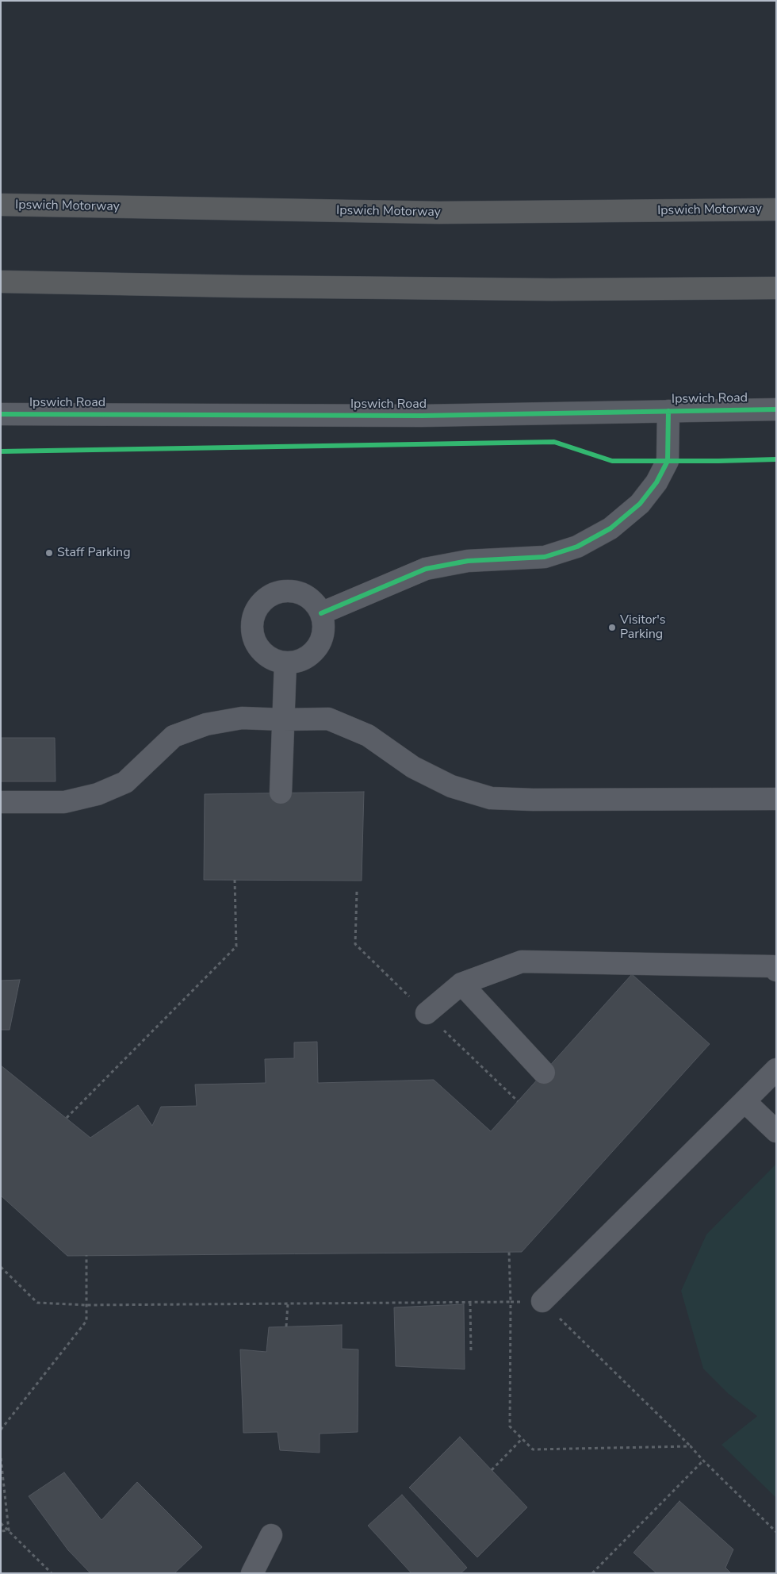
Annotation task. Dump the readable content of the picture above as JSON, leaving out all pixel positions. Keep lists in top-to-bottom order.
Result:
{
  "streets": {
    "highway": ["Ipswich Motorway"],
    "street": ["Ipswich Road"]
  },
  "places": ["Staff Parking", "Visitor's Parking"]
}
